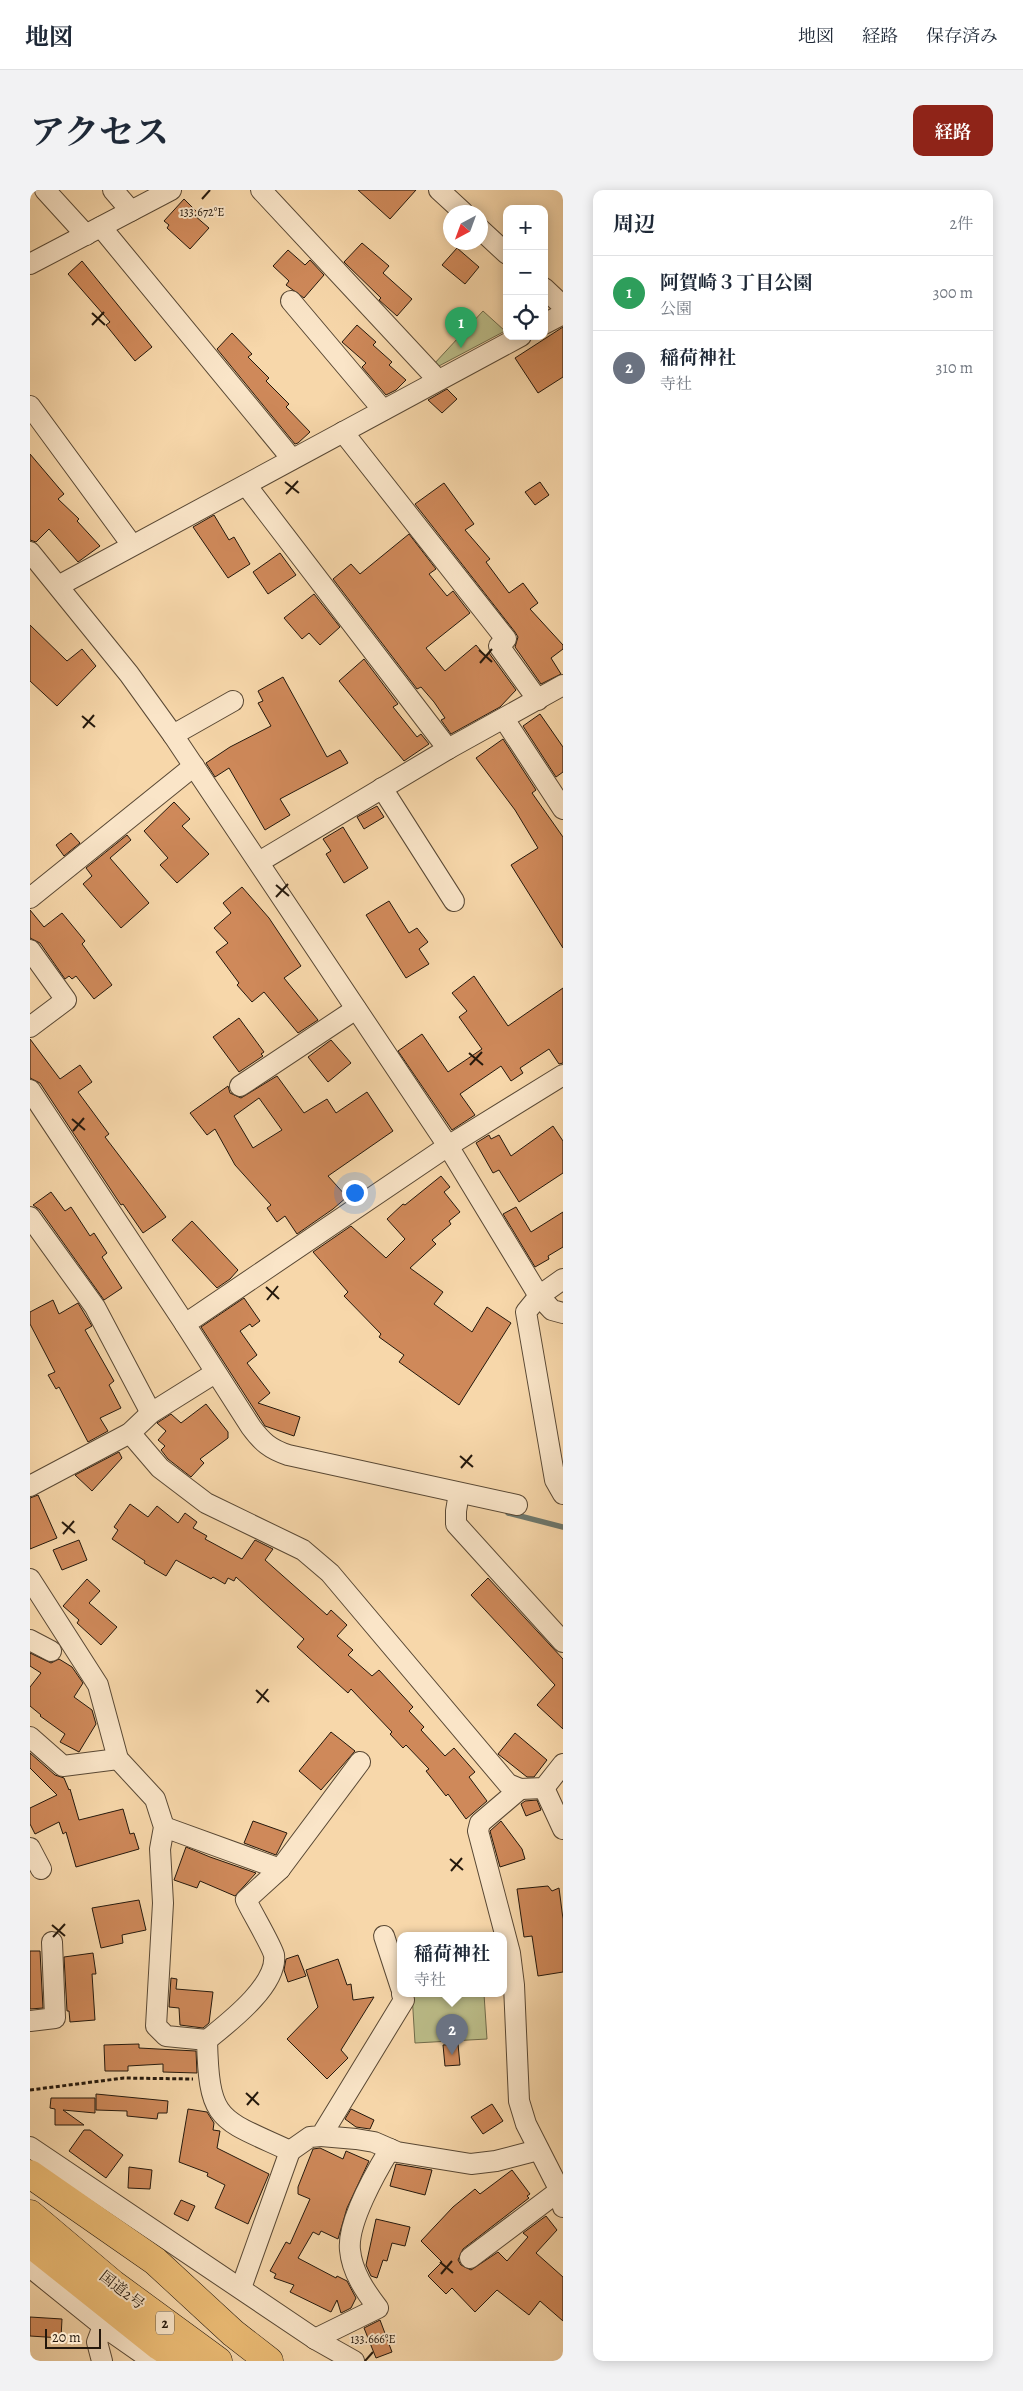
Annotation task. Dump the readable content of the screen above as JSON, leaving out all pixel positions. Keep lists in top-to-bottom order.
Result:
{
  "streets": {
    "highway": ["国道2号", "2"]
  },
  "scale_bar": "20 m",
  "north": "bottom left",
  "page": {
    "header": "地図",
    "nav": ["地図", "経路", "保存済み"],
    "title": "アクセス",
    "buttons": "経路",
    "heading": ["周辺", "2件"],
    "map_buttons": ["+", "−"],
    "list": [
      {
        "mark": "1",
        "name": "阿賀崎３丁目公園",
        "note": "公園",
        "value": "300 m"
      },
      {
        "mark": "2",
        "name": "稲荷神社",
        "note": "寺社",
        "value": "310 m"
      }
    ],
    "pins": ["1", "2"],
    "popup": ["稲荷神社", "寺社"],
    "scale": "20 m"
  },
  "coordinates": ["133.672°E", "133.666°E"]
}
